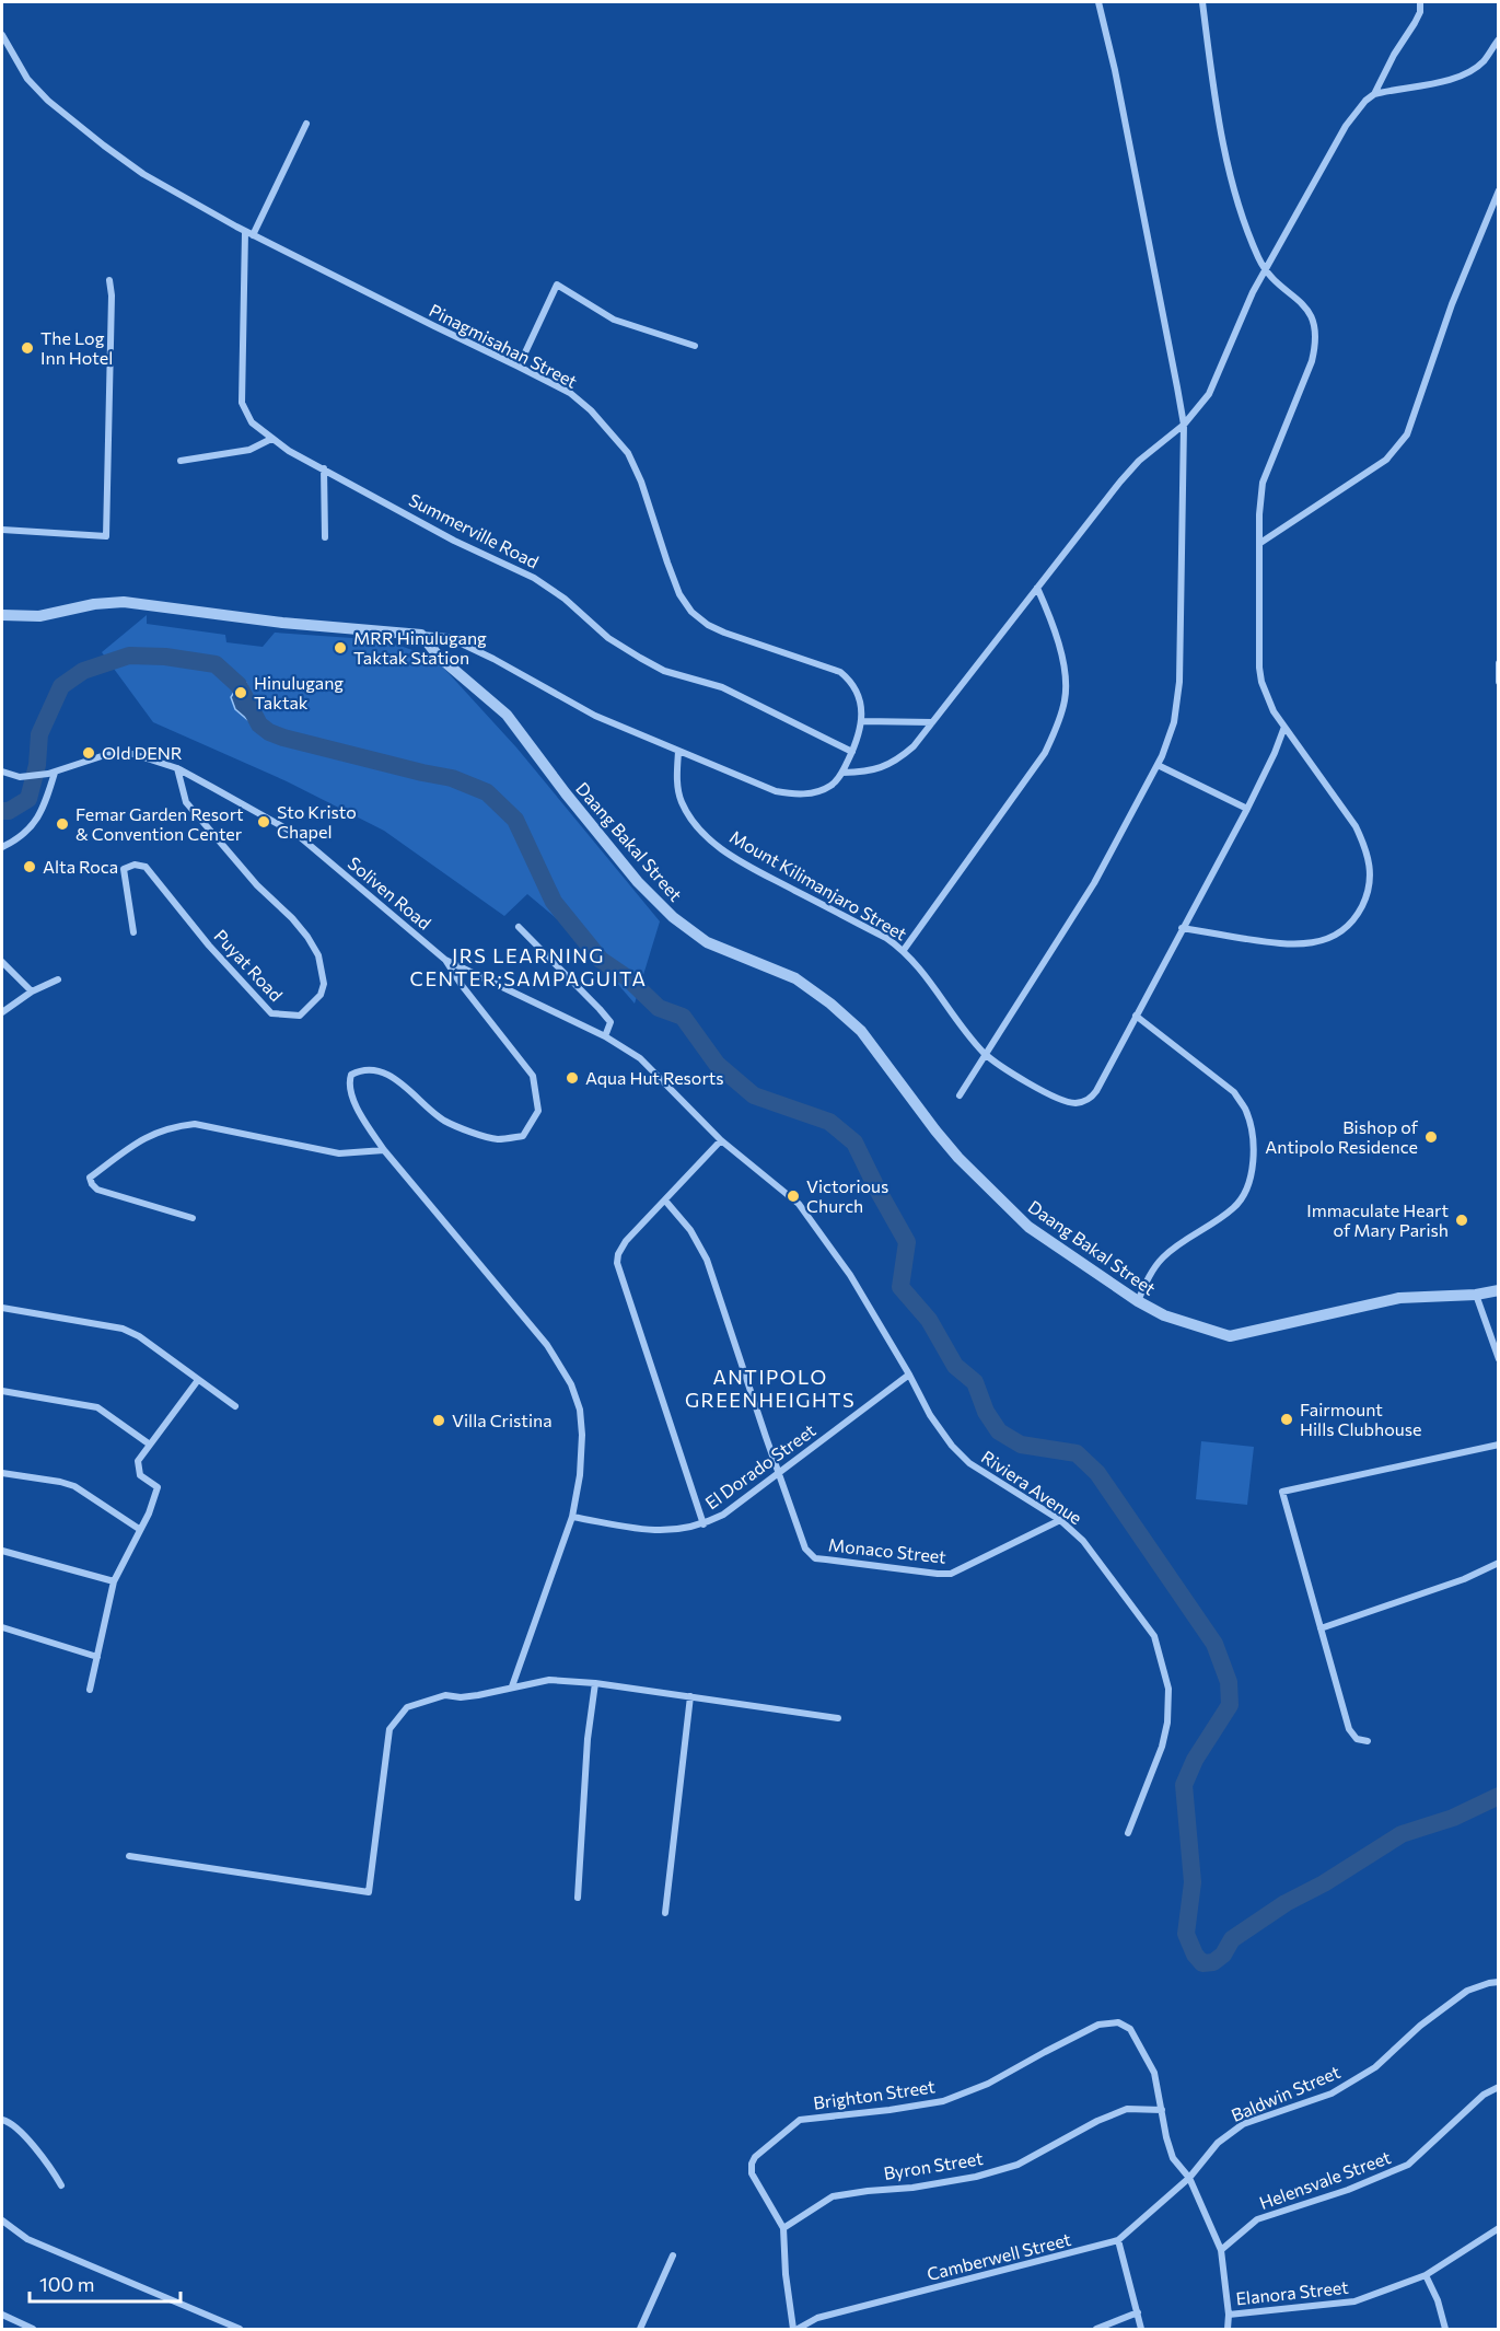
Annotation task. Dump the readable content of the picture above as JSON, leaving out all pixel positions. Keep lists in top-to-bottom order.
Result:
{
  "streets": {
    "street": [
      "Pinagmisahan Street",
      "Summerville Road",
      "Daang Bakal Street",
      "Mount Kilimanjaro Street",
      "Soliven Road",
      "Puyat Road",
      "El Dorado Street",
      "Riviera Avenue",
      "Monaco Street",
      "Baldwin Street",
      "Brighton Street",
      "Byron Street",
      "Helensvale Street",
      "Camberwell Street",
      "Elanora Street"
    ]
  },
  "crossings": [
    ["Pinagmisahan Street", "Summerville Road"],
    ["Soliven Road", "Puyat Road"],
    ["Soliven Road", "Riviera Avenue"],
    ["El Dorado Street", "Riviera Avenue"],
    ["El Dorado Street", "Monaco Street"],
    ["Riviera Avenue", "Monaco Street"],
    ["Baldwin Street", "Camberwell Street"],
    ["Brighton Street", "Byron Street"]
  ],
  "districts": ["JRS LEARNING CENTER;SAMPAGUITA", "ANTIPOLO GREENHEIGHTS"],
  "places": [
    "The Log Inn Hotel",
    "MRR Hinulugang Taktak Station",
    "Hinulugang Taktak",
    "Old DENR",
    "Sto Kristo Chapel",
    "Femar Garden Resort & Convention Center",
    "Alta Roca",
    "Aqua Hut Resorts",
    "Bishop of Antipolo Residence",
    "Victorious Church",
    "Immaculate Heart of Mary Parish",
    "Fairmount Hills Clubhouse",
    "Villa Cristina"
  ],
  "scale_bar": "100 m"
}
